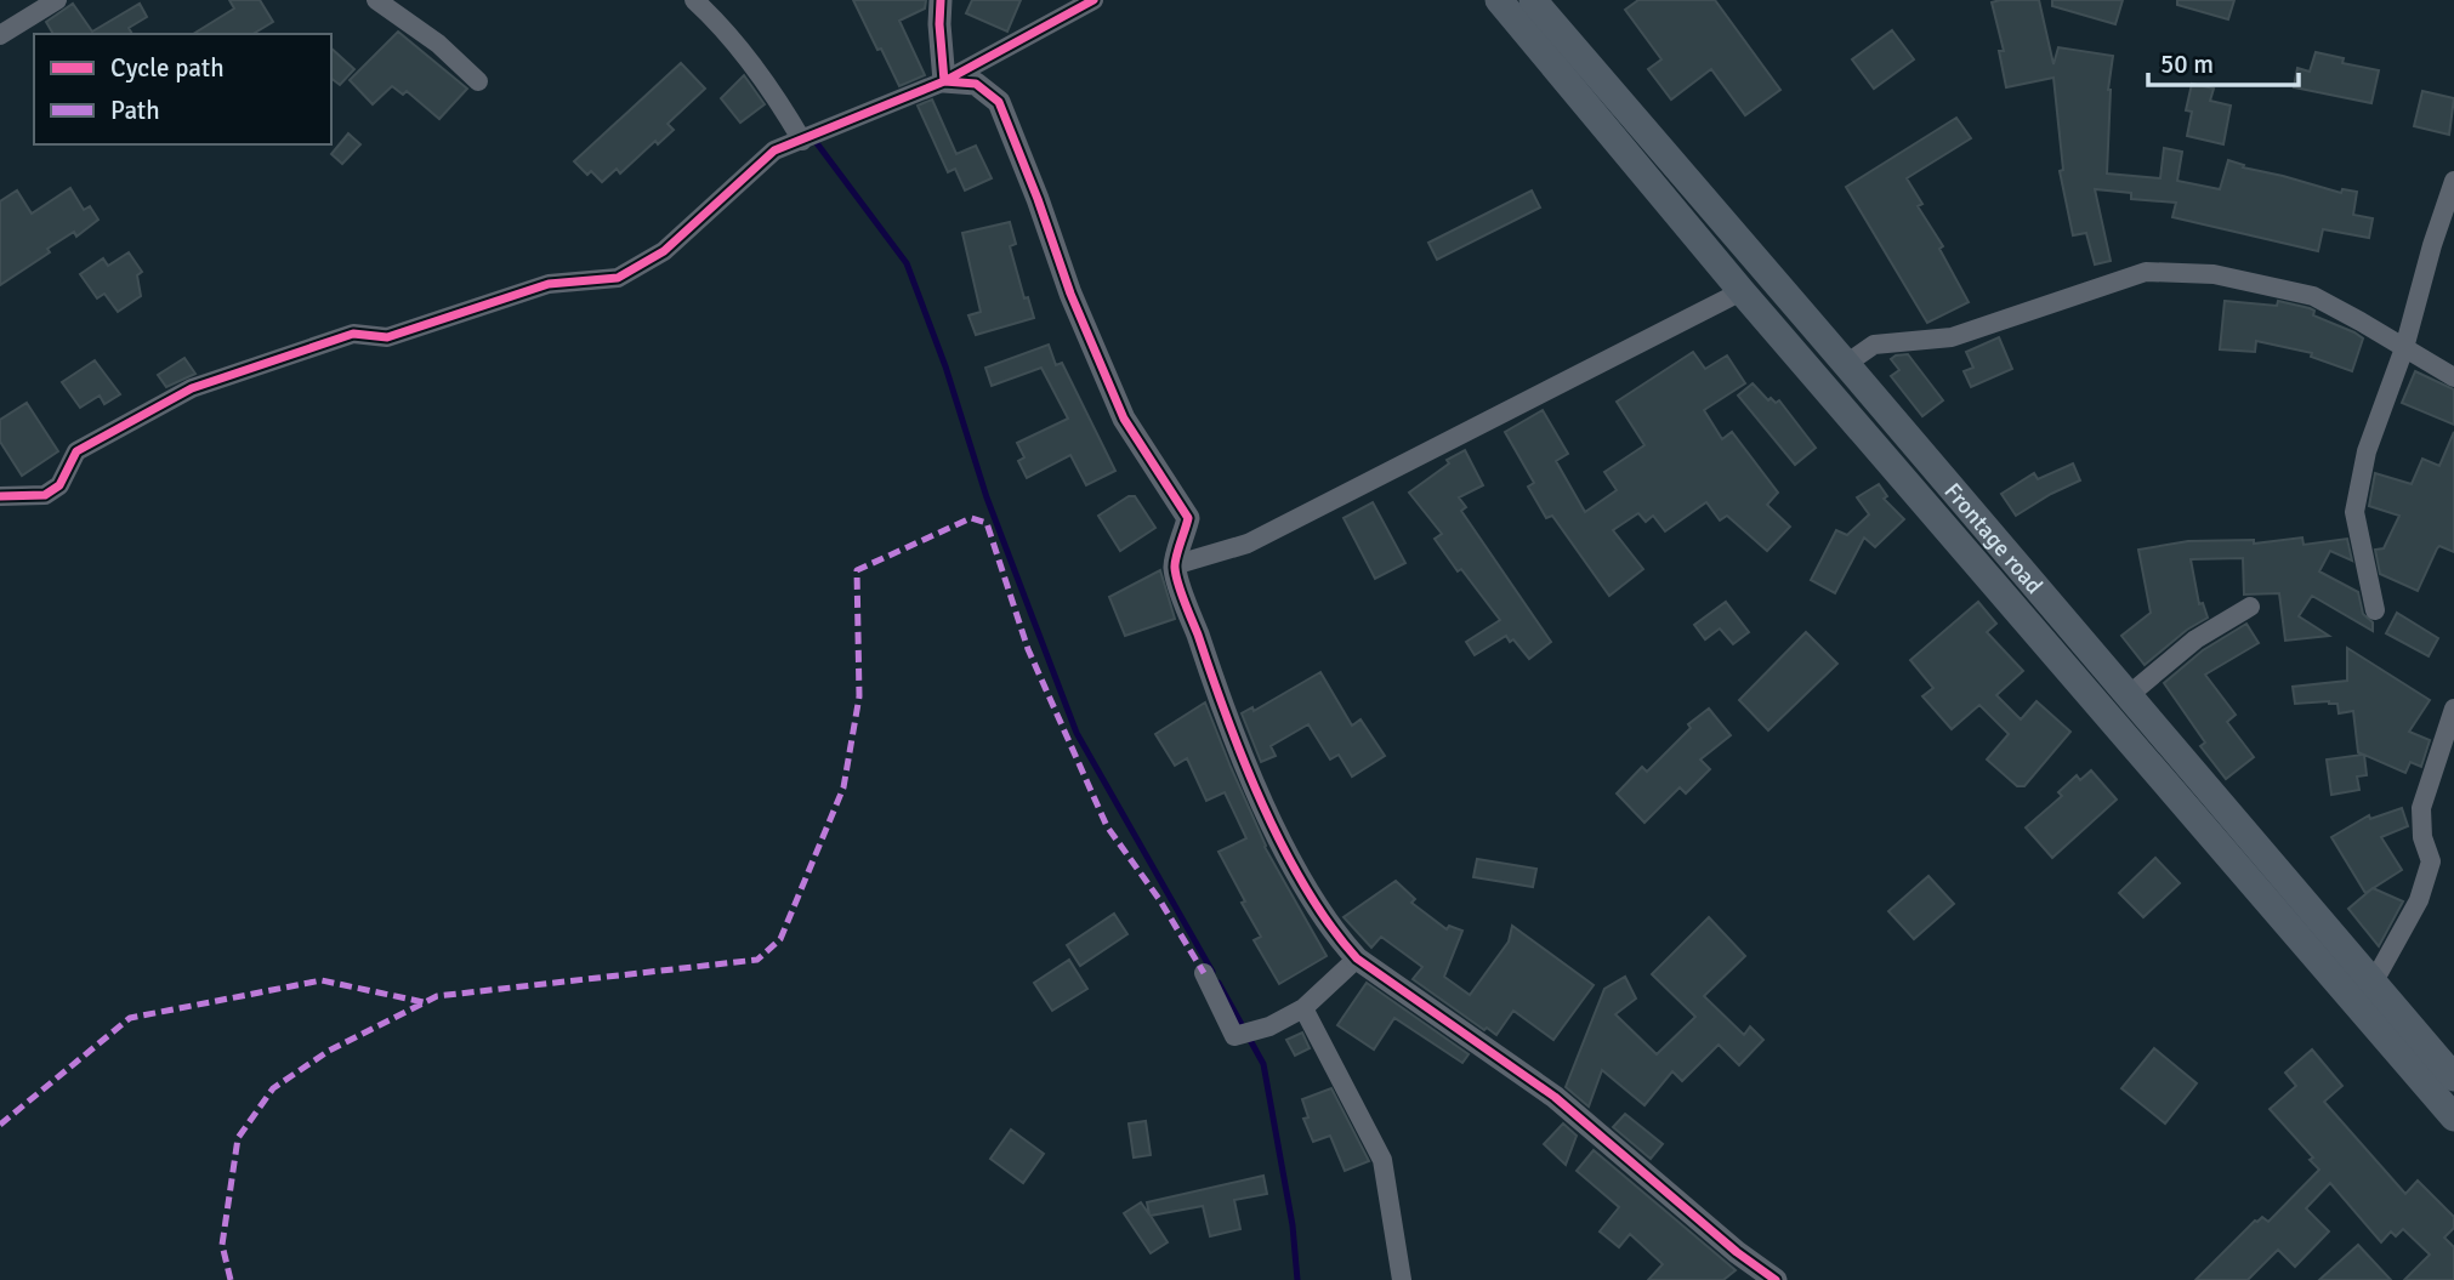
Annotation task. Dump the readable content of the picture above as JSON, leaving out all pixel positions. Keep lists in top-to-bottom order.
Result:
{
  "streets": {
    "main road": ["Frontage road"]
  },
  "legend": ["Cycle path", "Path"],
  "scale_bar": "50 m"
}
